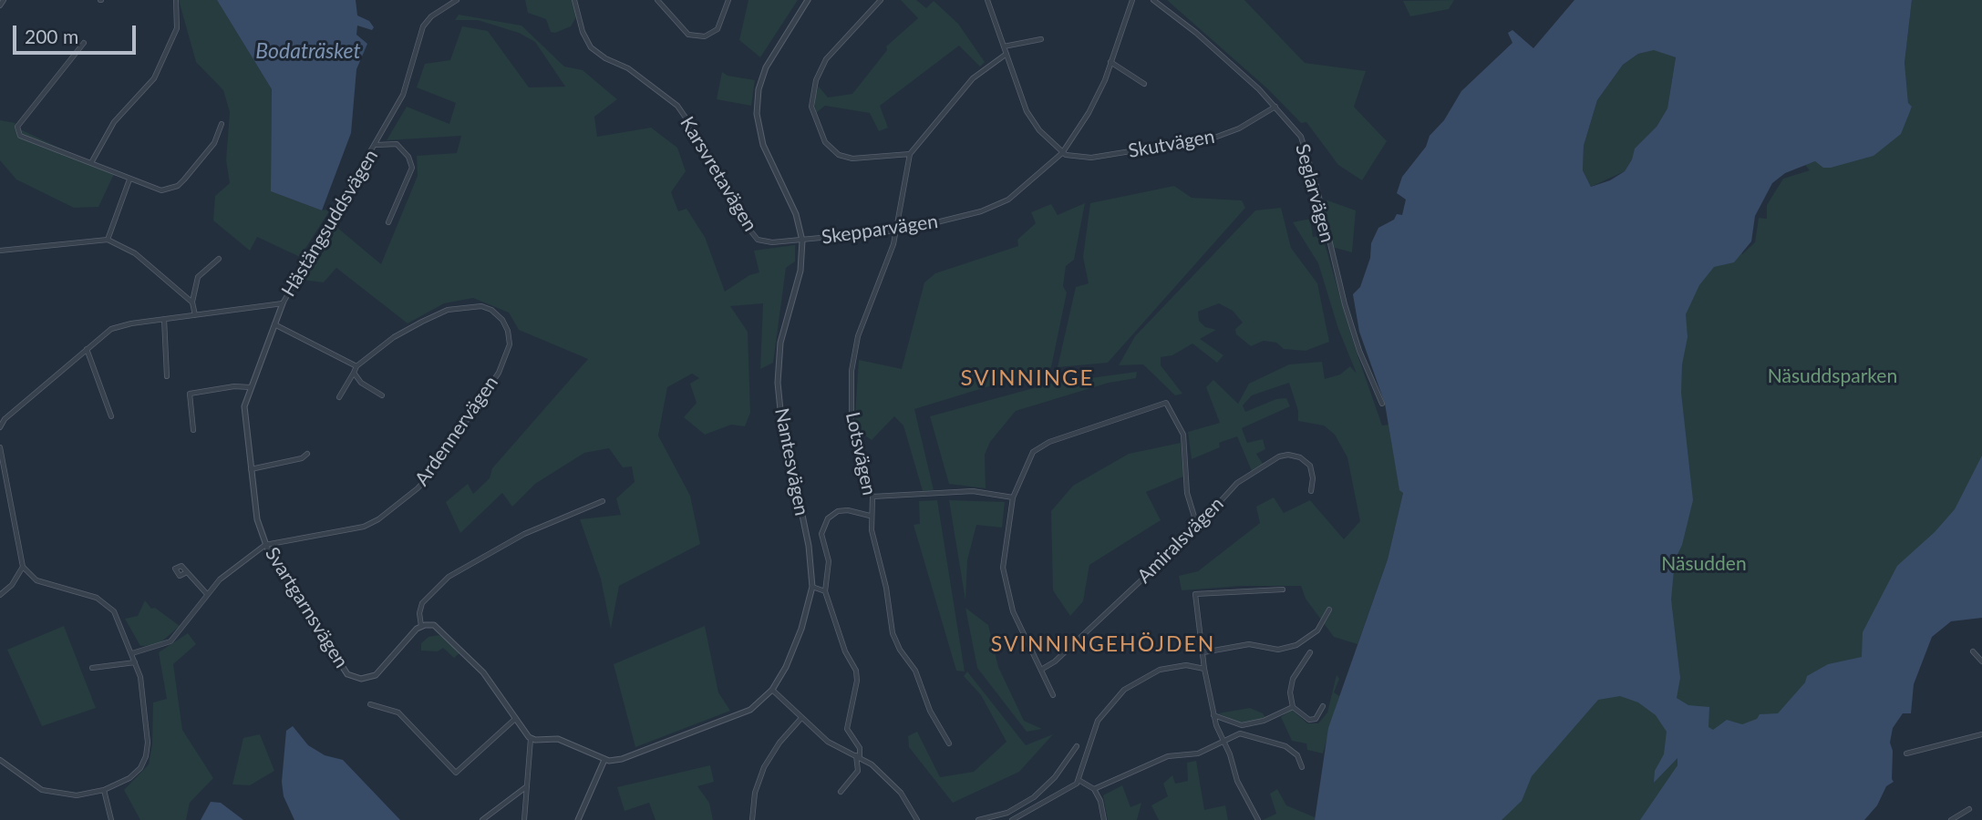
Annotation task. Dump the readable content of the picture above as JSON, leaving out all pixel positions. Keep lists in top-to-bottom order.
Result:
{
  "streets": {
    "street": [
      "Skutvägen",
      "Karsvretavägen",
      "Seglarvägen",
      "Hästängsuddsvägen",
      "Skepparvägen",
      "Ardennervägen",
      "Lotsvägen",
      "Nantesvägen",
      "Amiralsvägen",
      "Svartgarnsvägen"
    ]
  },
  "crossings": [
    ["Skutvägen", "Seglarvägen"],
    ["Skutvägen", "Skepparvägen"],
    ["Karsvretavägen", "Skepparvägen"],
    ["Karsvretavägen", "Nantesvägen"],
    ["Hästängsuddsvägen", "Svartgarnsvägen"],
    ["Skepparvägen", "Lotsvägen"],
    ["Skepparvägen", "Nantesvägen"],
    ["Ardennervägen", "Svartgarnsvägen"]
  ],
  "districts": ["SVINNINGE", "SVINNINGEHÖJDEN"],
  "water": ["Bodaträsket"],
  "parks": ["Näsuddsparken", "Näsudden"],
  "scale_bar": "200 m"
}
